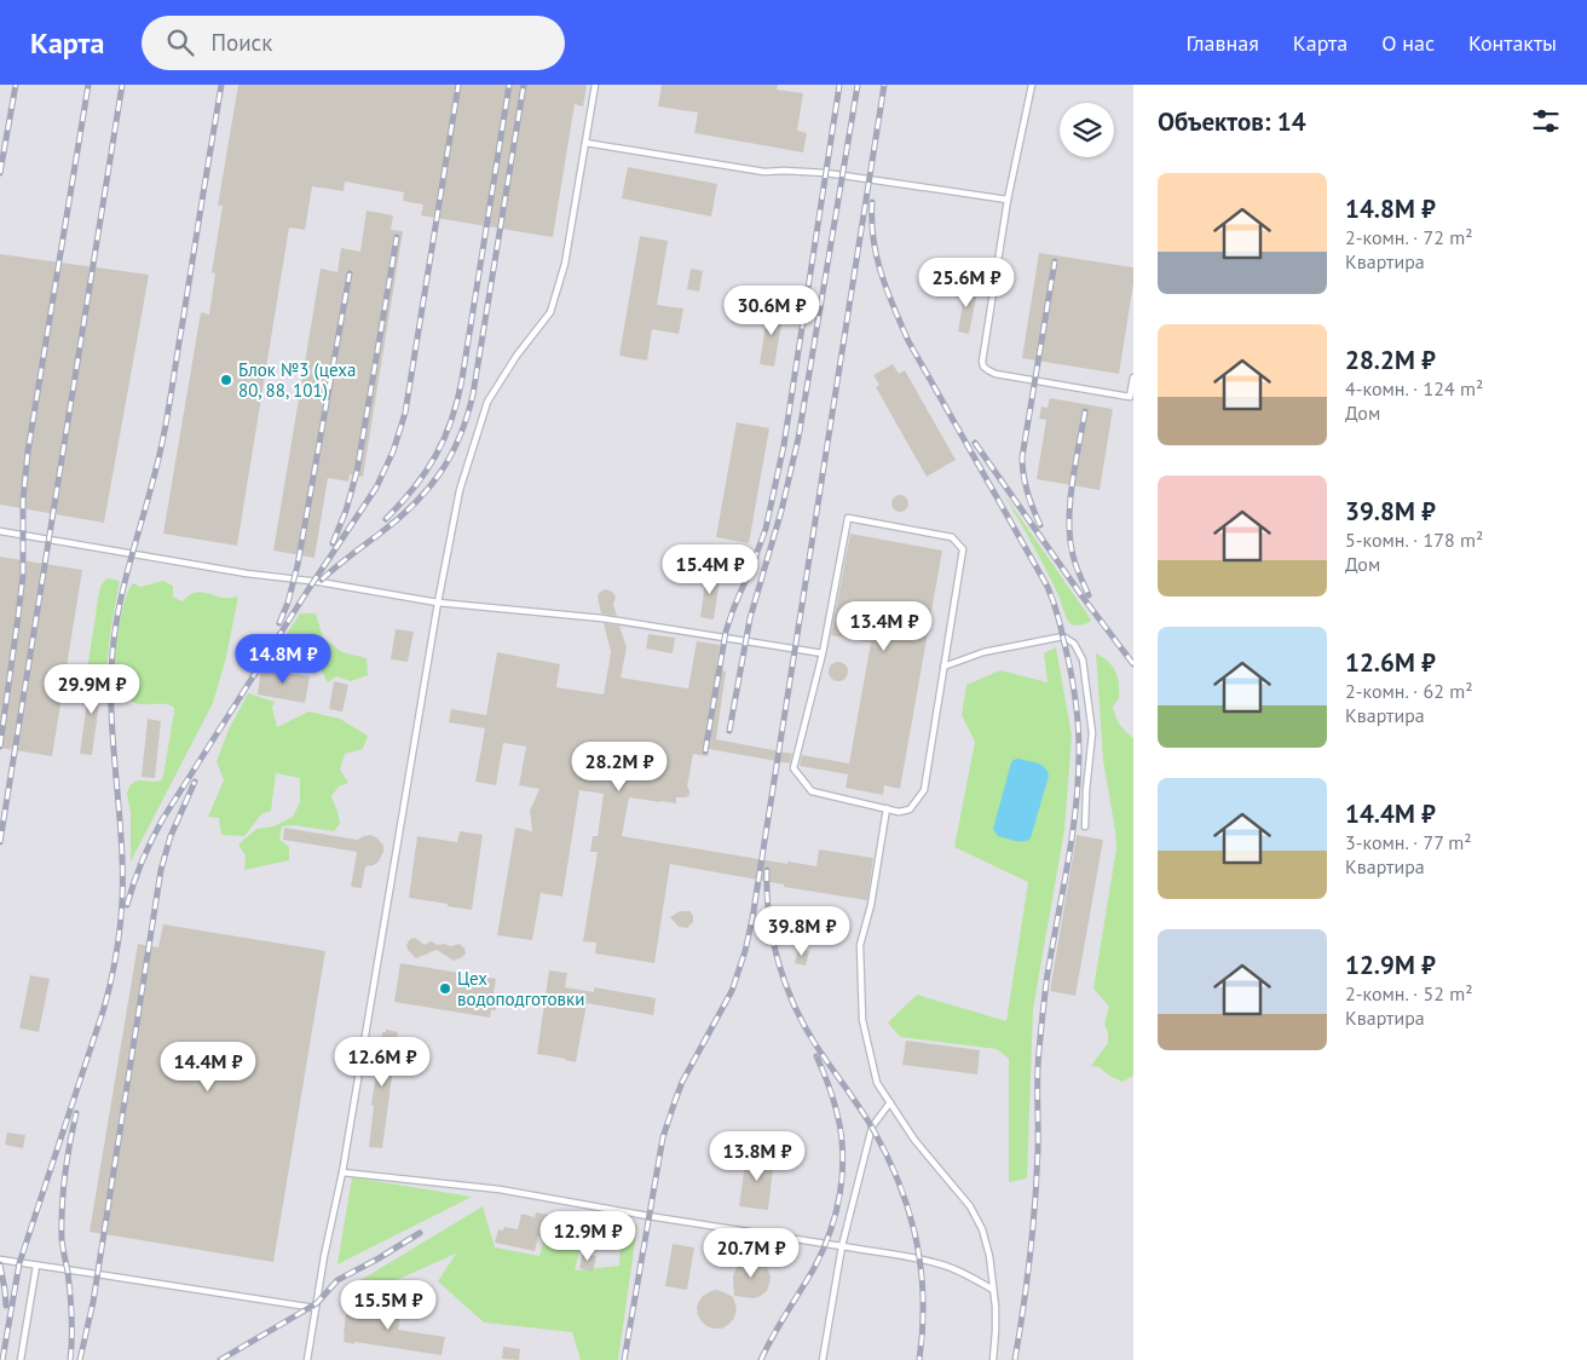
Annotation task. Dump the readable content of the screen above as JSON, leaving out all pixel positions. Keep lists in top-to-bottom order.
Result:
{
  "places": ["Блок №3 (цеха 80, 88, 101)", "Цех водоподготовки"],
  "page": {
    "header": "Карта",
    "search": "Поиск",
    "nav": [
      "Главная",
      "Карта",
      "О нас",
      "Контакты"
    ],
    "heading": "Объектов: 14",
    "list": [
      {
        "name": "14.8M ₽",
        "note": "2-комн. · 72 m² · Квартира"
      },
      {
        "name": "28.2M ₽",
        "note": "4-комн. · 124 m² · Дом"
      },
      {
        "name": "39.8M ₽",
        "note": "5-комн. · 178 m² · Дом"
      },
      {
        "name": "12.6M ₽",
        "note": "2-комн. · 62 m² · Квартира"
      },
      {
        "name": "14.4M ₽",
        "note": "3-комн. · 77 m² · Квартира"
      },
      {
        "name": "12.9M ₽",
        "note": "2-комн. · 52 m² · Квартира"
      }
    ],
    "price": [
      "25.6M ₽",
      "30.6M ₽",
      "15.4M ₽",
      "13.4M ₽",
      "14.8M ₽",
      "29.9M ₽",
      "28.2M ₽",
      "39.8M ₽",
      "12.6M ₽",
      "14.4M ₽",
      "13.8M ₽",
      "12.9M ₽",
      "20.7M ₽",
      "15.5M ₽"
    ]
  }
}
